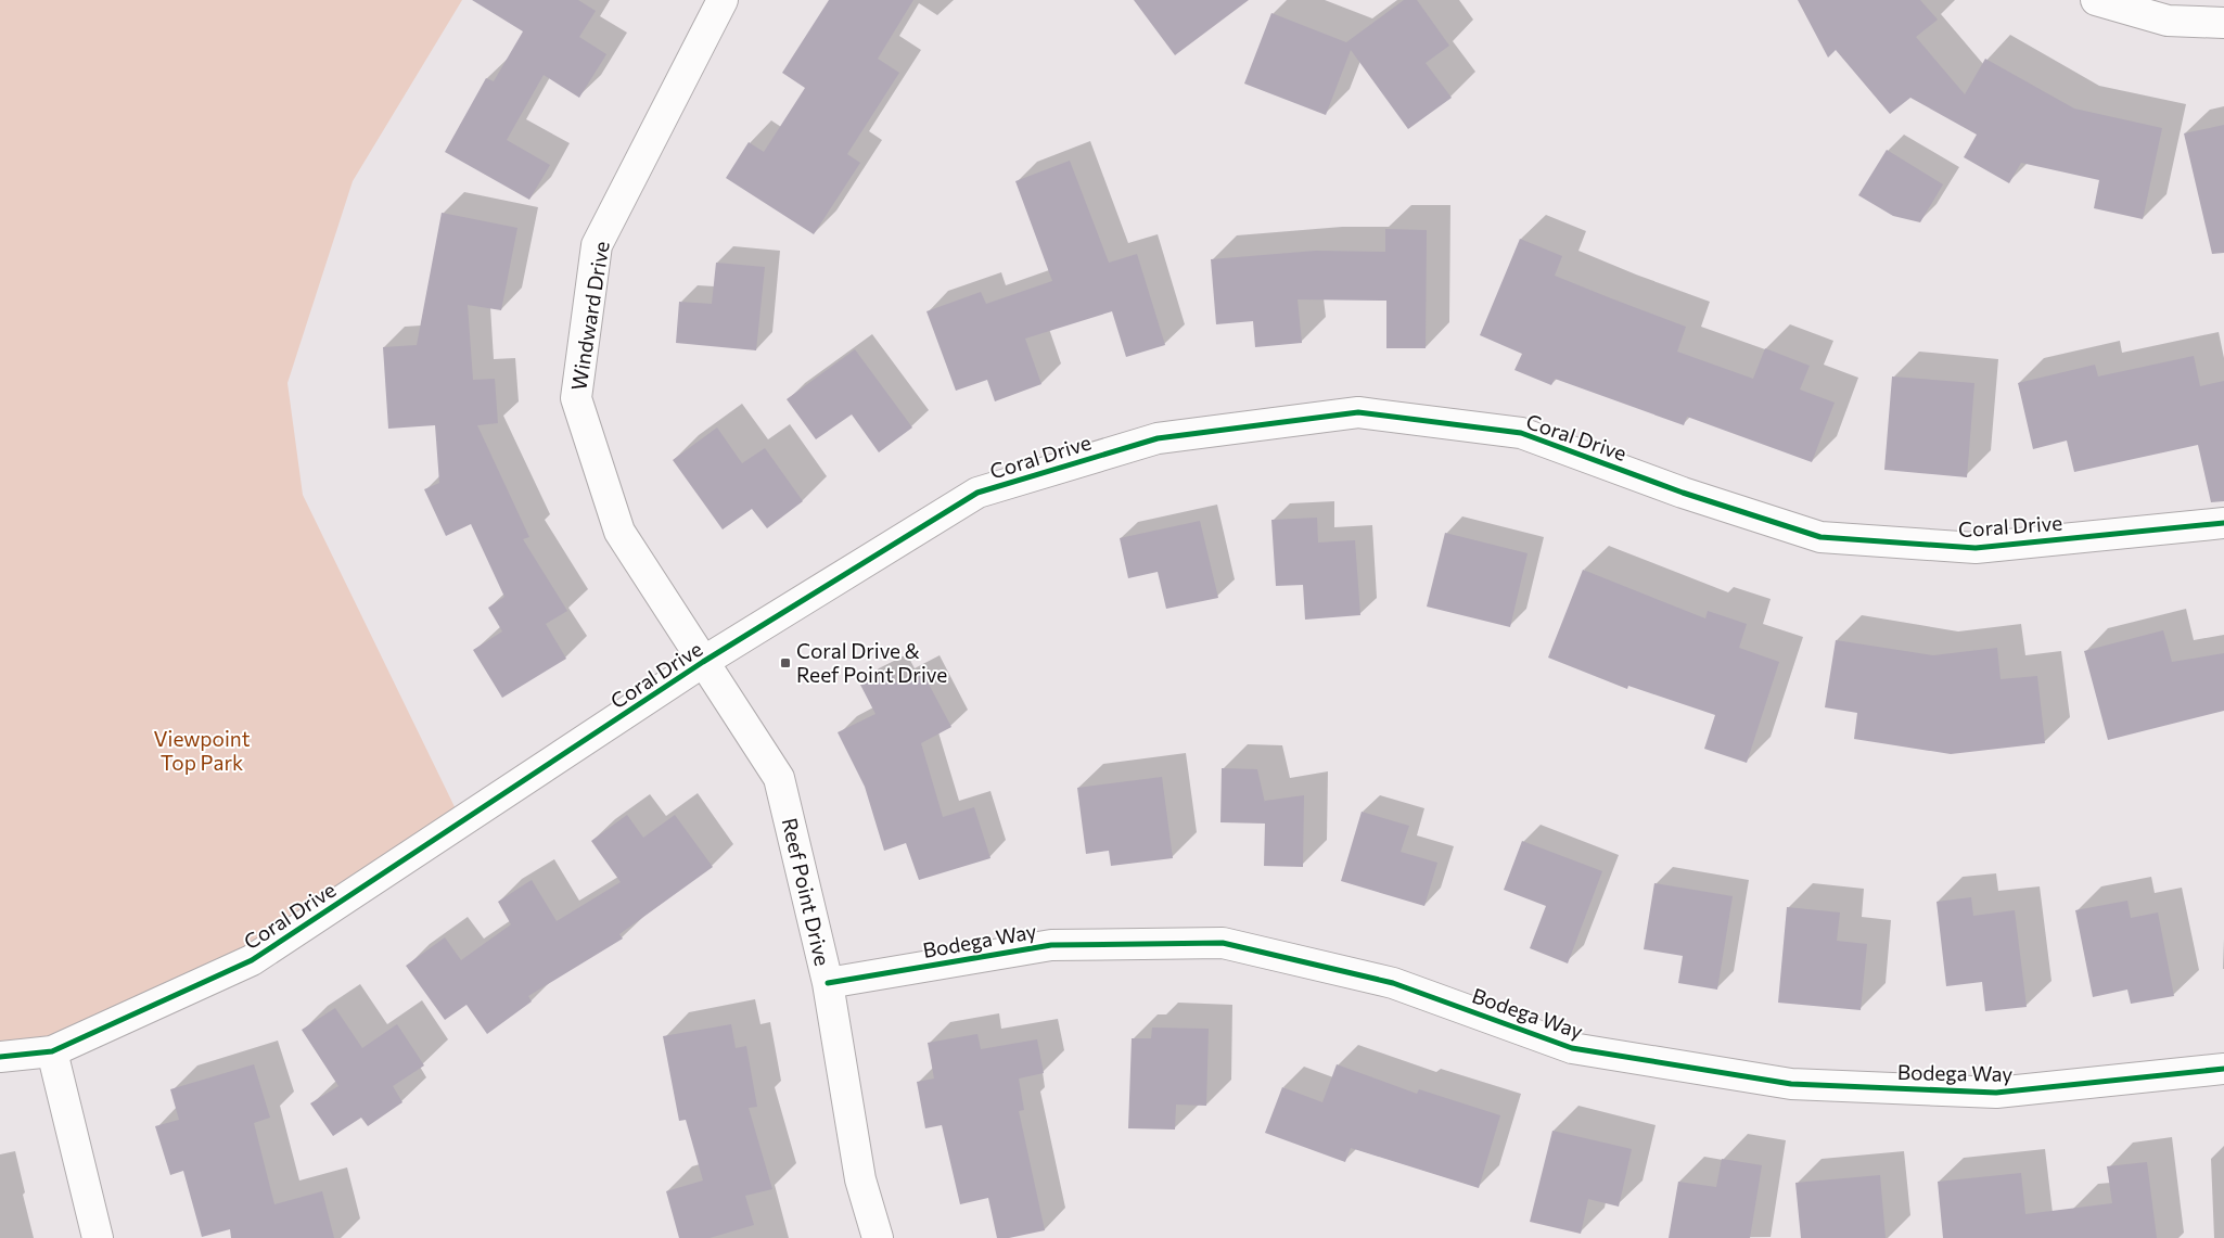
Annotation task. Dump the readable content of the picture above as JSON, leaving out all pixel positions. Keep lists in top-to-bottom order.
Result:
{
  "streets": {
    "street": [
      "Windward Drive",
      "Coral Drive",
      "Reef Point Drive",
      "Bodega Way"
    ]
  },
  "crossings": [
    ["Windward Drive", "Coral Drive"],
    ["Windward Drive", "Reef Point Drive"],
    ["Coral Drive", "Reef Point Drive"],
    ["Reef Point Drive", "Bodega Way"]
  ],
  "parks": ["Viewpoint Top Park"],
  "places": {
    "transit": ["Coral Drive & Reef Point Drive"]
  }
}
